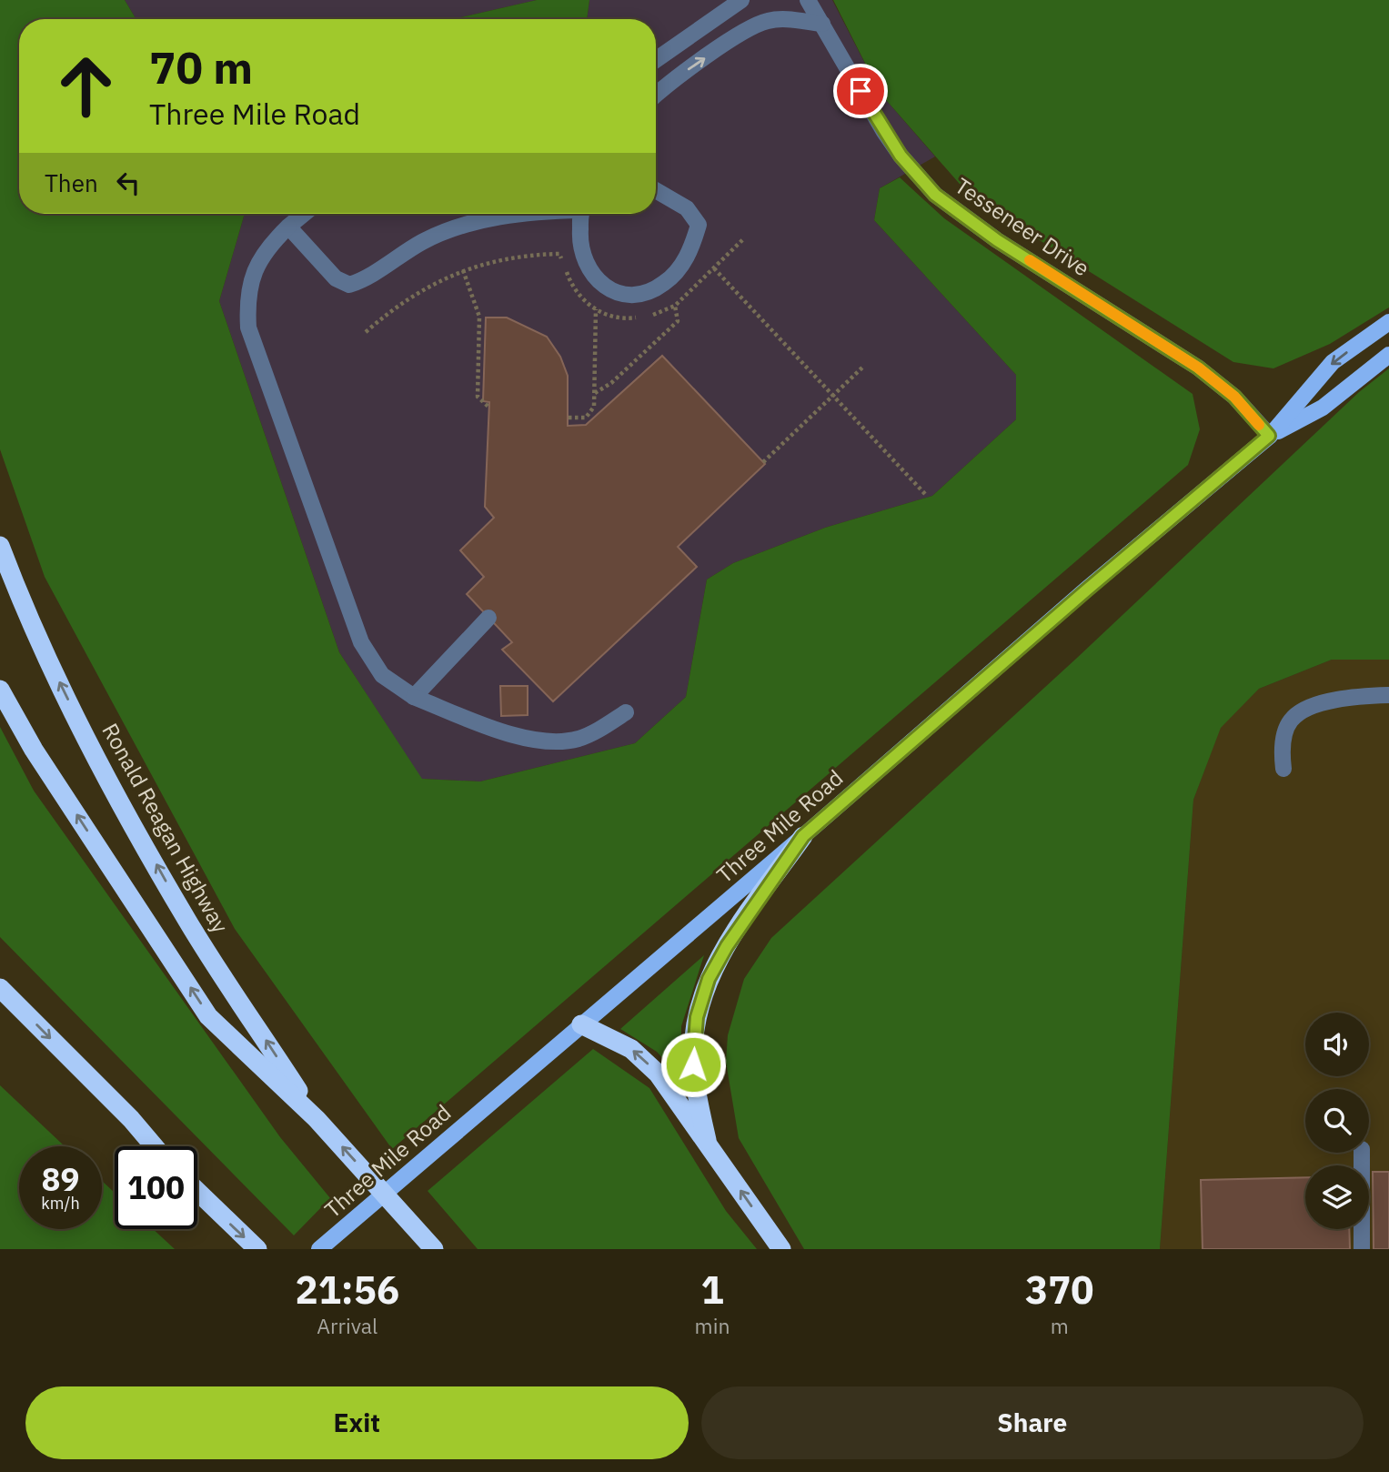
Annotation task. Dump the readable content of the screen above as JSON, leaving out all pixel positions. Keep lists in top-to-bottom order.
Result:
{
  "streets": {
    "highway": ["Ronald Reagan Highway"],
    "main road": ["Three Mile Road"],
    "street": ["Tesseneer Drive"]
  },
  "crossings": [
    ["Tesseneer Drive", "Three Mile Road"]
  ],
  "page": {
    "turn": ["70 m", "Three Mile Road"],
    "then": "Then",
    "speed": "89 km/h",
    "limit": "100",
    "eta": [
      "21:56",
      "Arrival",
      "1",
      "min",
      "370",
      "m"
    ],
    "buttons": ["Exit", "Share"]
  }
}
